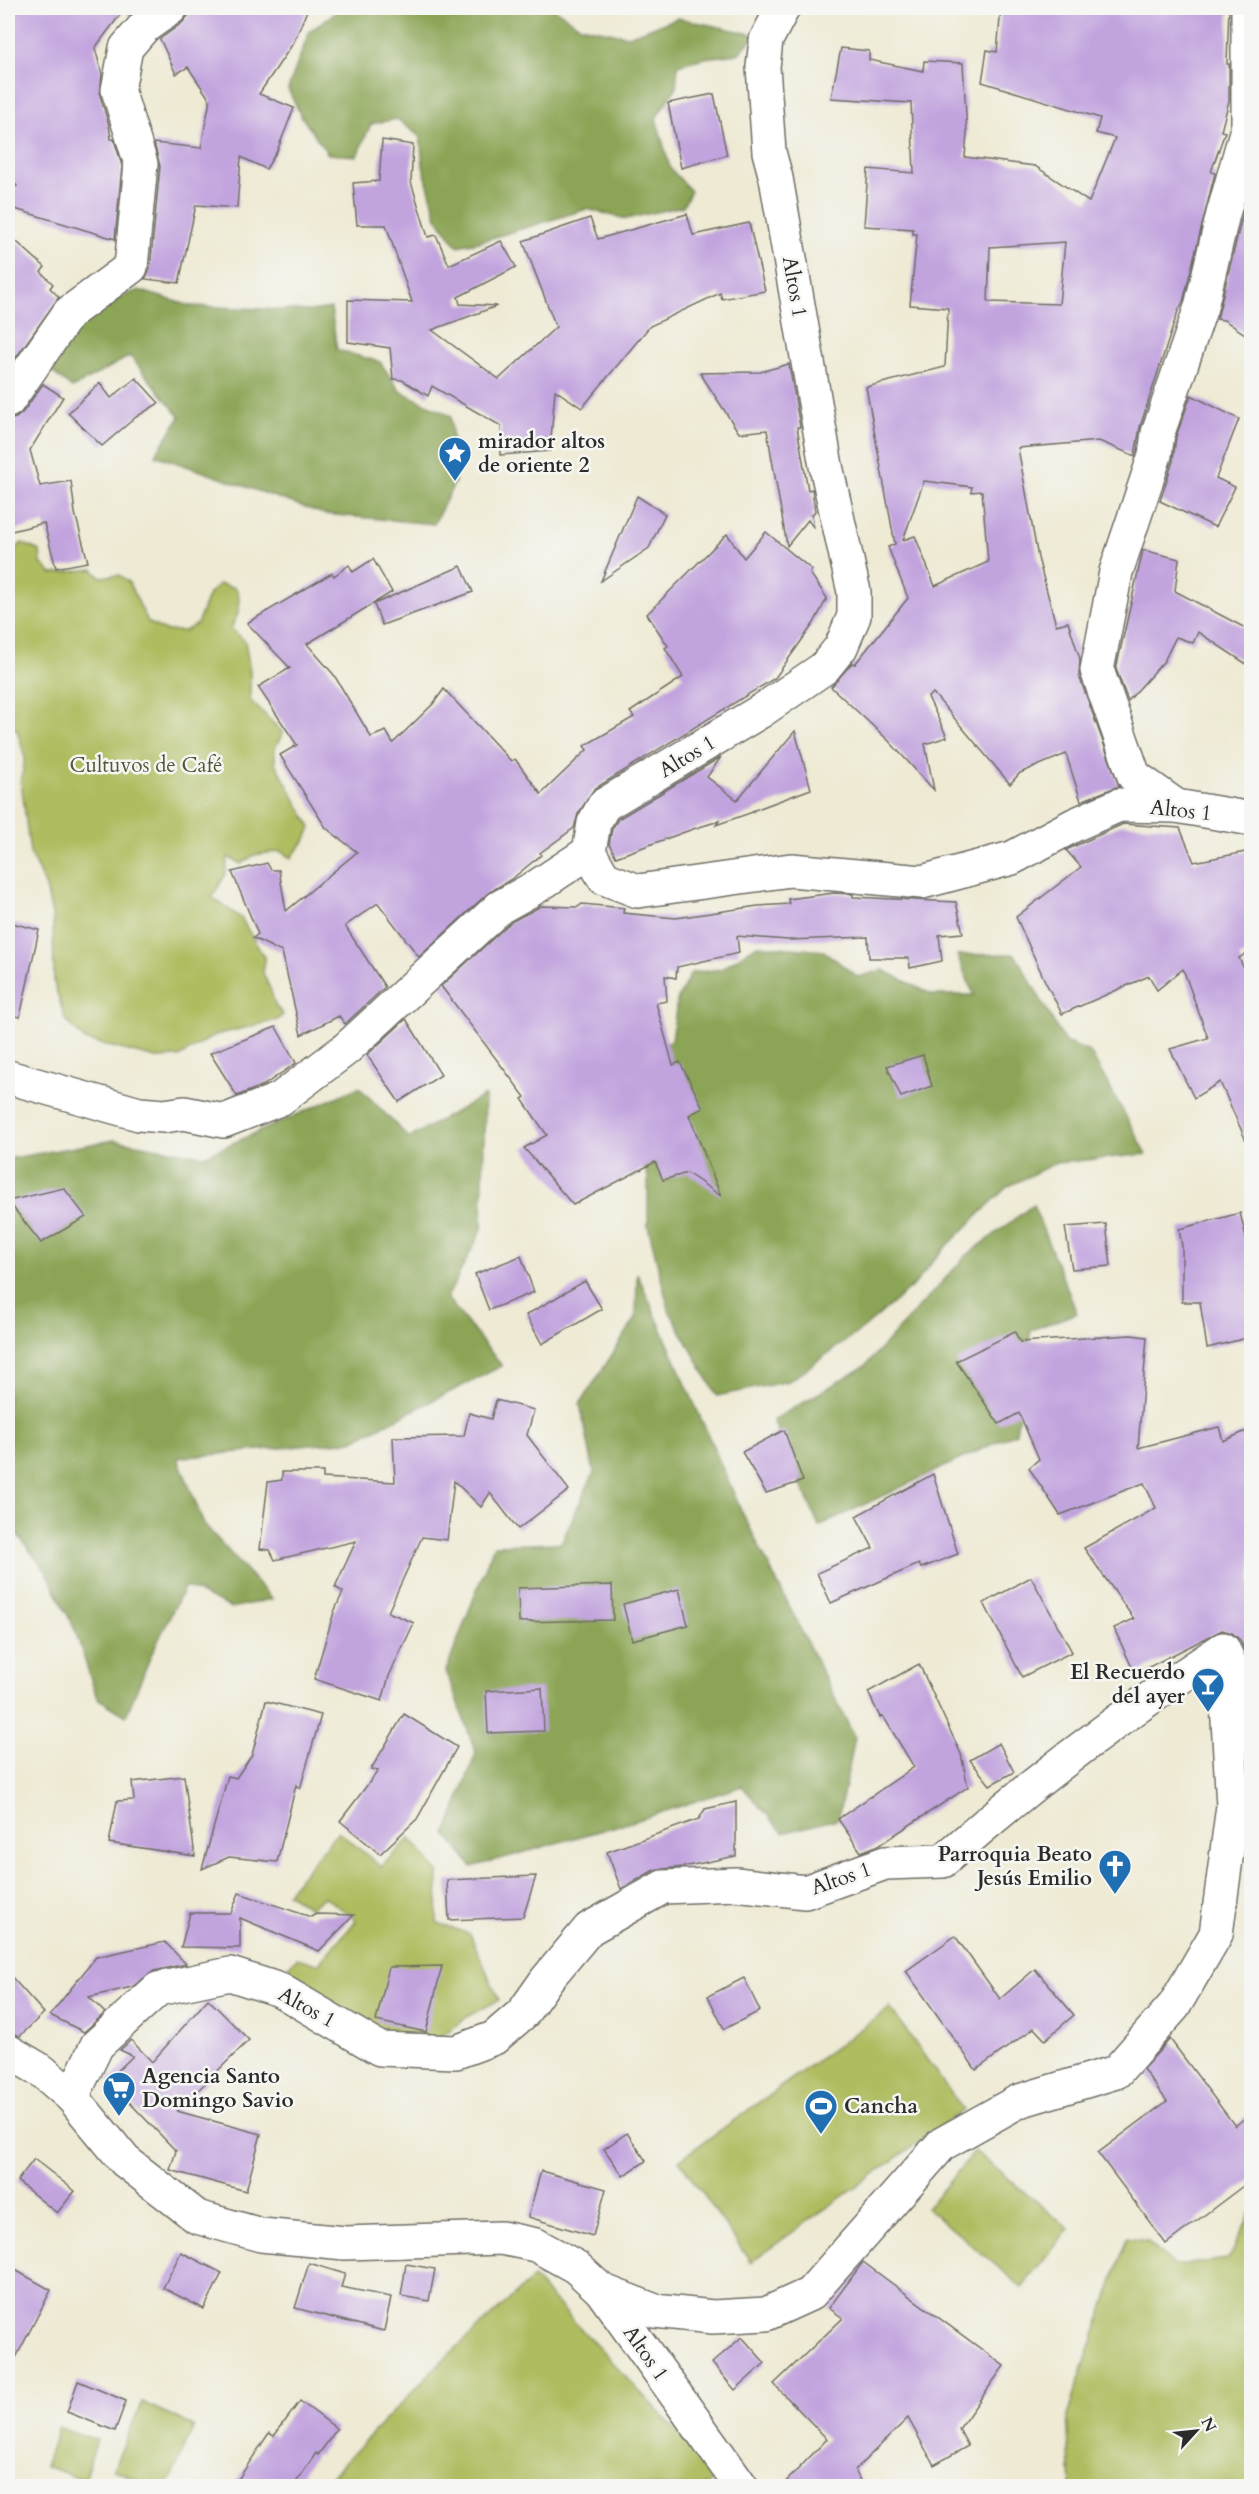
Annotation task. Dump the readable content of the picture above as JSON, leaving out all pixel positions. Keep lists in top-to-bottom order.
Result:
{
  "streets": {
    "street": ["Altos 1"]
  },
  "parks": ["Cultuvos de Café"],
  "places": {
    "place": ["mirador altos de oriente 2"],
    "bar": ["El Recuerdo del ayer"],
    "church": ["Parroquia Beato Jesús Emilio"],
    "supermarket": ["Agencia Santo Domingo Savio"],
    "sports": ["Cancha"]
  },
  "north": "top right"
}
